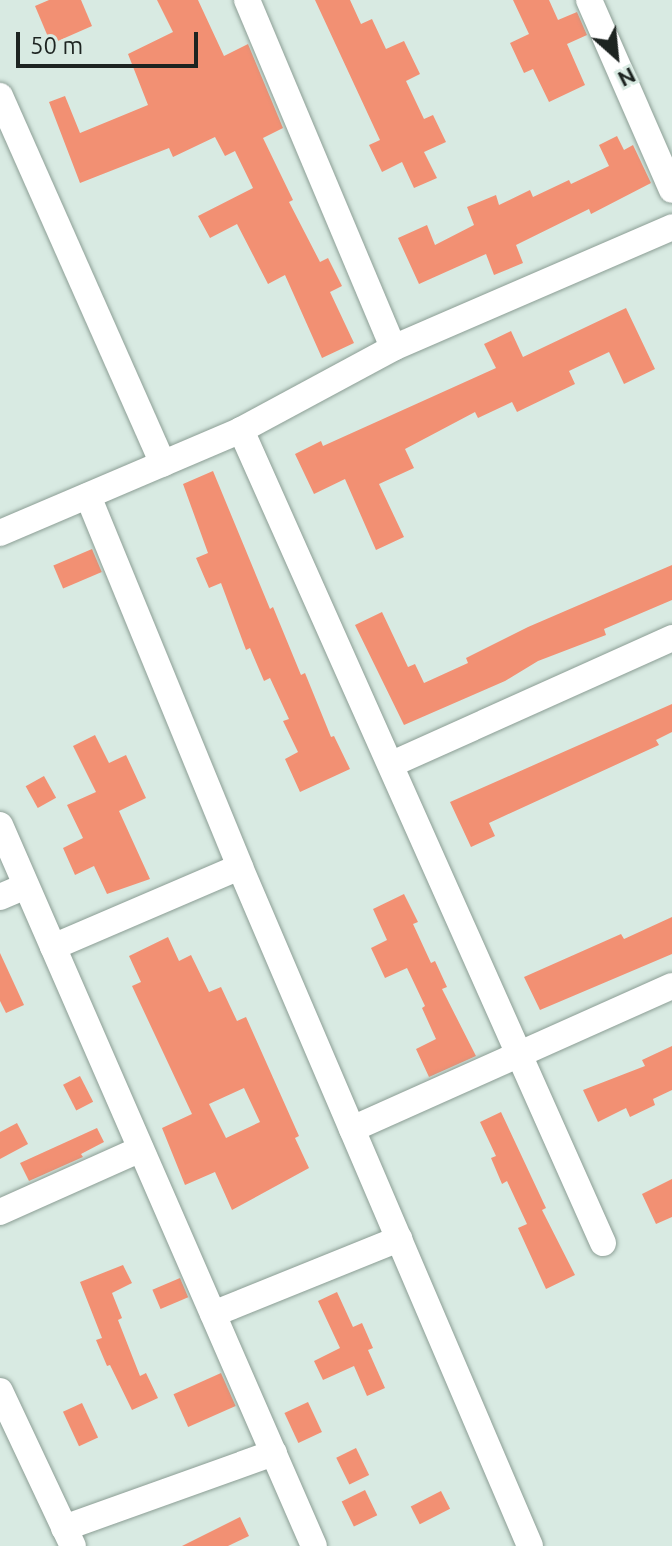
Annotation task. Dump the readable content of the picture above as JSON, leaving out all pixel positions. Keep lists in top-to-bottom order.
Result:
{
  "scale_bar": "50 m",
  "north": "bottom right"
}
